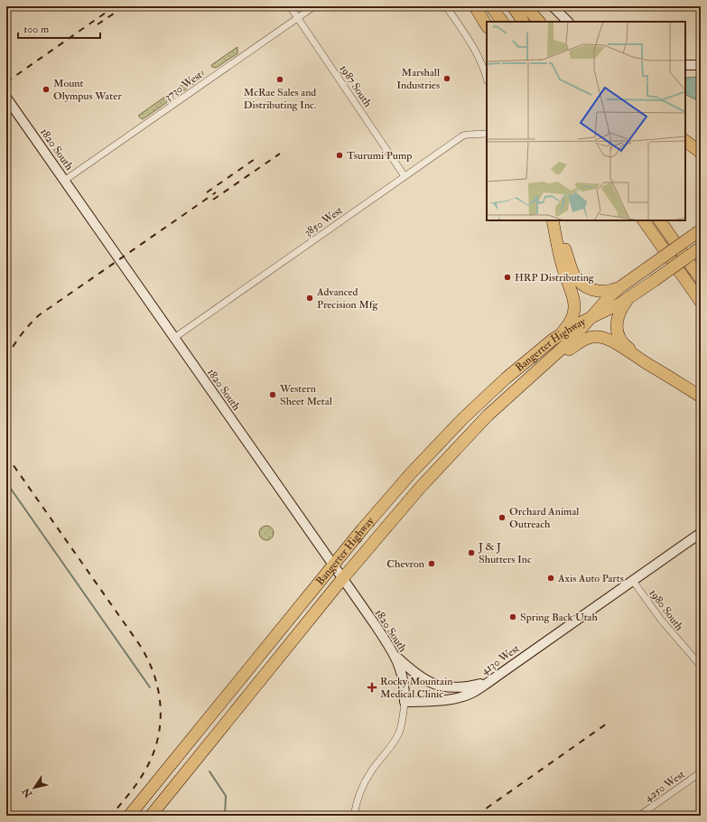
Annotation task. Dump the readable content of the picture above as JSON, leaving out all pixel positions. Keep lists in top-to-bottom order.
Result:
{
  "streets": {
    "highway": ["Bangerter Highway"],
    "street": [
      "3730 West",
      "1987 South",
      "1820 South",
      "3850 West",
      "1980 South",
      "4130 West",
      "4250 West"
    ]
  },
  "crossings": [
    ["3730 West", "1987 South"],
    ["3730 West", "1820 South"],
    ["1987 South", "3850 West"],
    ["1820 South", "3850 West"],
    ["1820 South", "Bangerter Highway"],
    ["1820 South", "4130 West"],
    ["1980 South", "4130 West"]
  ],
  "places": {
    "other": [
      "Marshall Industries",
      "McRae Sales and Distributing Inc.",
      "Mount Olympus Water",
      "Tsurumi Pump",
      "HRP Distributing",
      "Advanced Precision Mfg",
      "Western Sheet Metal",
      "Orchard Animal Outreach",
      "J & J Shutters Inc",
      "Chevron",
      "Axis Auto Parts",
      "Spring Back Utah"
    ],
    "health": ["Rocky Mountain Medical Clinic"]
  },
  "scale_bar": "100 m",
  "north": "bottom left"
}
